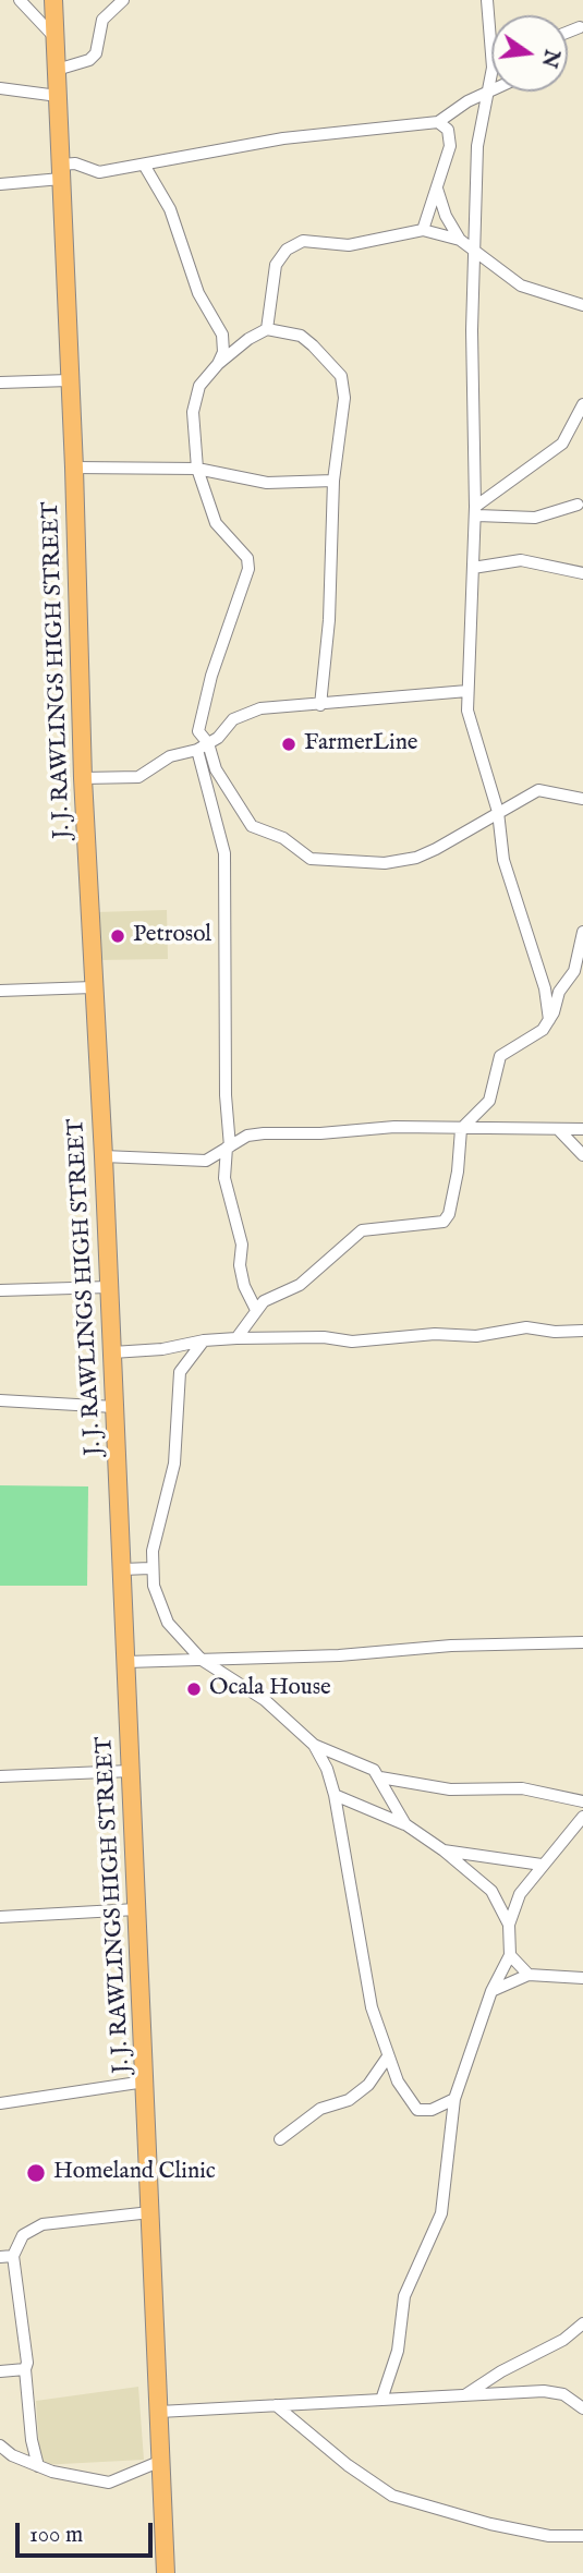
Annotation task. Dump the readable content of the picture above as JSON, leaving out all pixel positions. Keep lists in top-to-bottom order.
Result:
{
  "streets": {
    "main road": ["J. J. RAWLINGS HIGH STREET"]
  },
  "places": [
    "FarmerLine",
    "Petrosol",
    "Ocala House",
    "Homeland Clinic"
  ],
  "scale_bar": "100 m",
  "north": "right"
}
